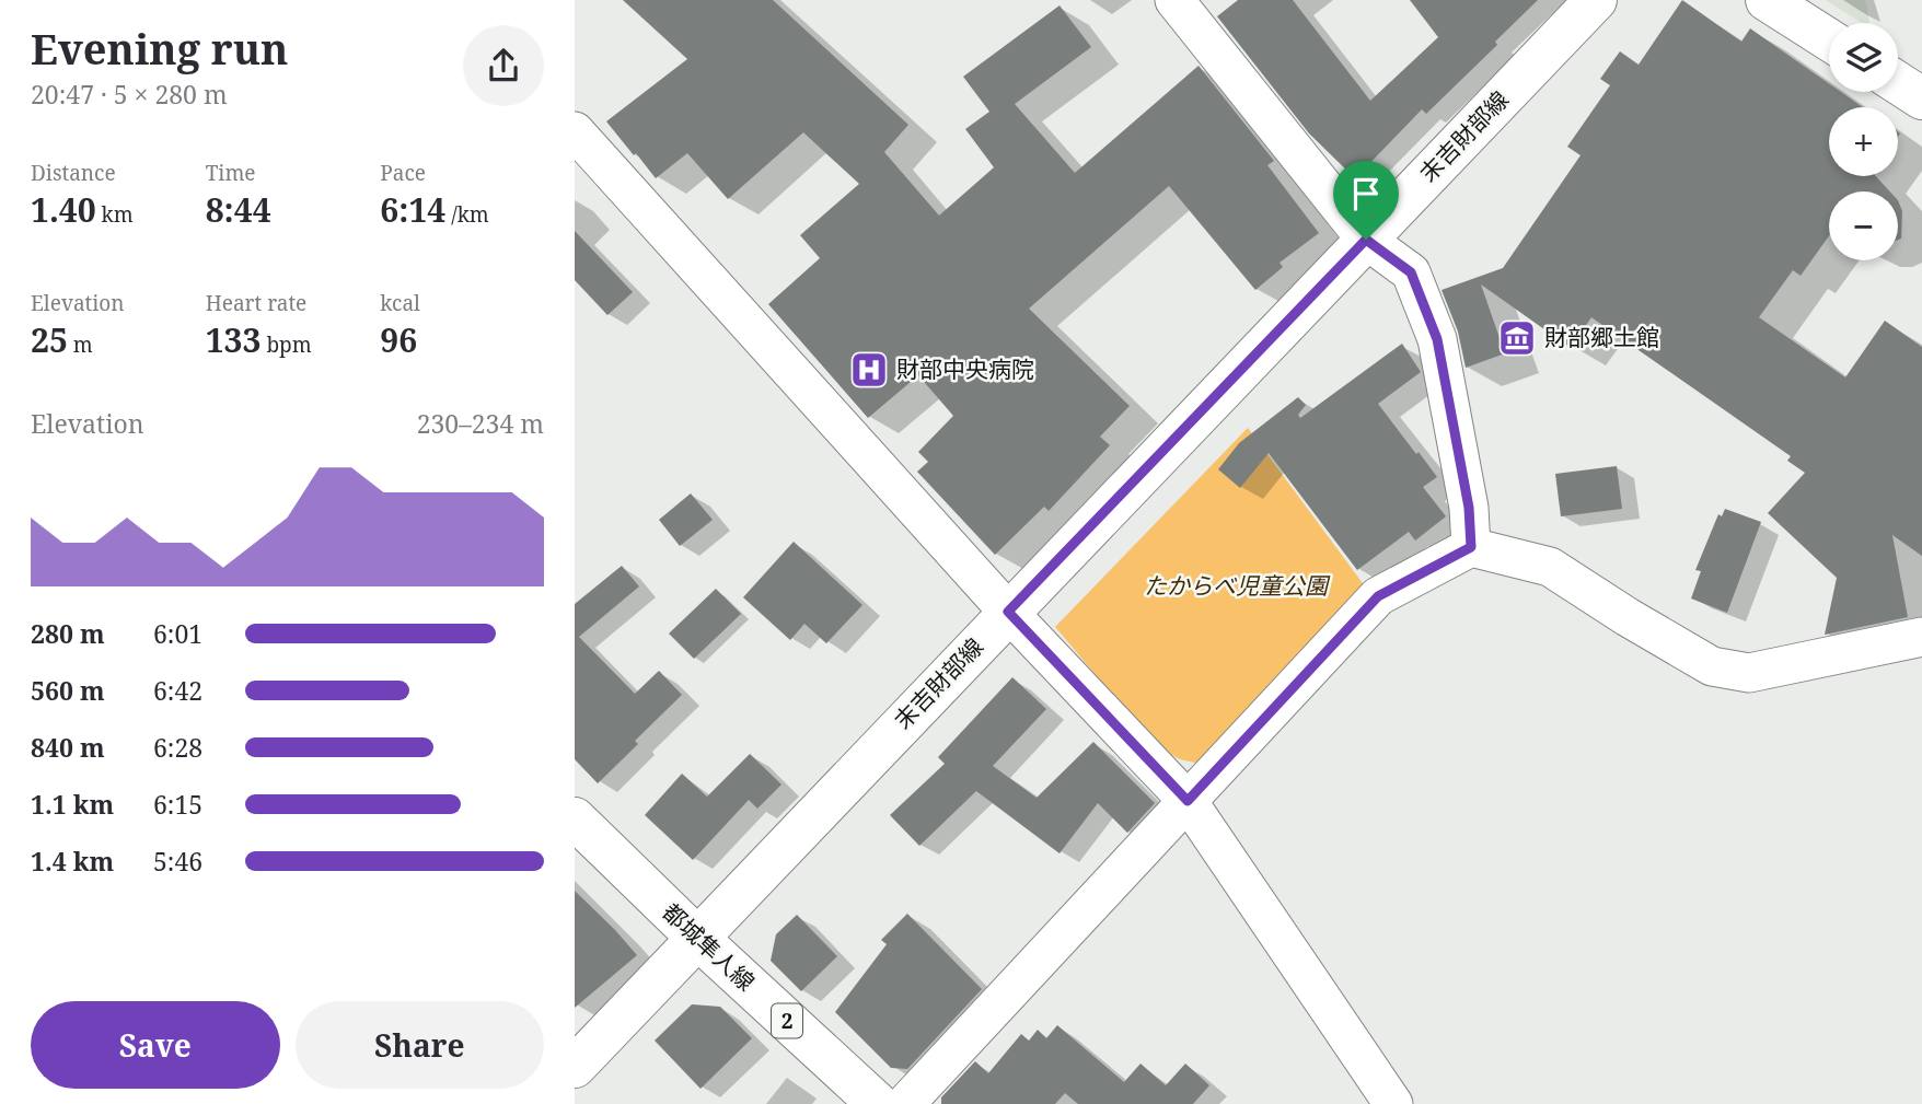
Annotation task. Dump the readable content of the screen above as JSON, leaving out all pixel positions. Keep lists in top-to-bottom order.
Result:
{
  "streets": {
    "main road": ["末吉財部線", "都城隼人線", "2"]
  },
  "crossings": [
    ["末吉財部線", "都城隼人線"]
  ],
  "parks": ["たからべ児童公園"],
  "places": {
    "museum": ["財部郷土館"],
    "hospital": ["財部中央病院"]
  },
  "page": {
    "heading": ["Evening run", "20:47 · 5 × 280 m"],
    "map_buttons": ["+", "−"],
    "stats": [
      ["Distance", "1.40 km"],
      ["Time", "8:44"],
      ["Pace", "6:14 /km"],
      ["Elevation", "25 m"],
      ["Heart rate", "133 bpm"],
      ["kcal", "96"]
    ],
    "chart": ["Elevation", "230–234 m"],
    "list": [
      {
        "name": "280 m",
        "note": "6:01"
      },
      {
        "name": "560 m",
        "note": "6:42"
      },
      {
        "name": "840 m",
        "note": "6:28"
      },
      {
        "name": "1.1 km",
        "note": "6:15"
      },
      {
        "name": "1.4 km",
        "note": "5:46"
      }
    ],
    "buttons": ["Save", "Share"]
  }
}
